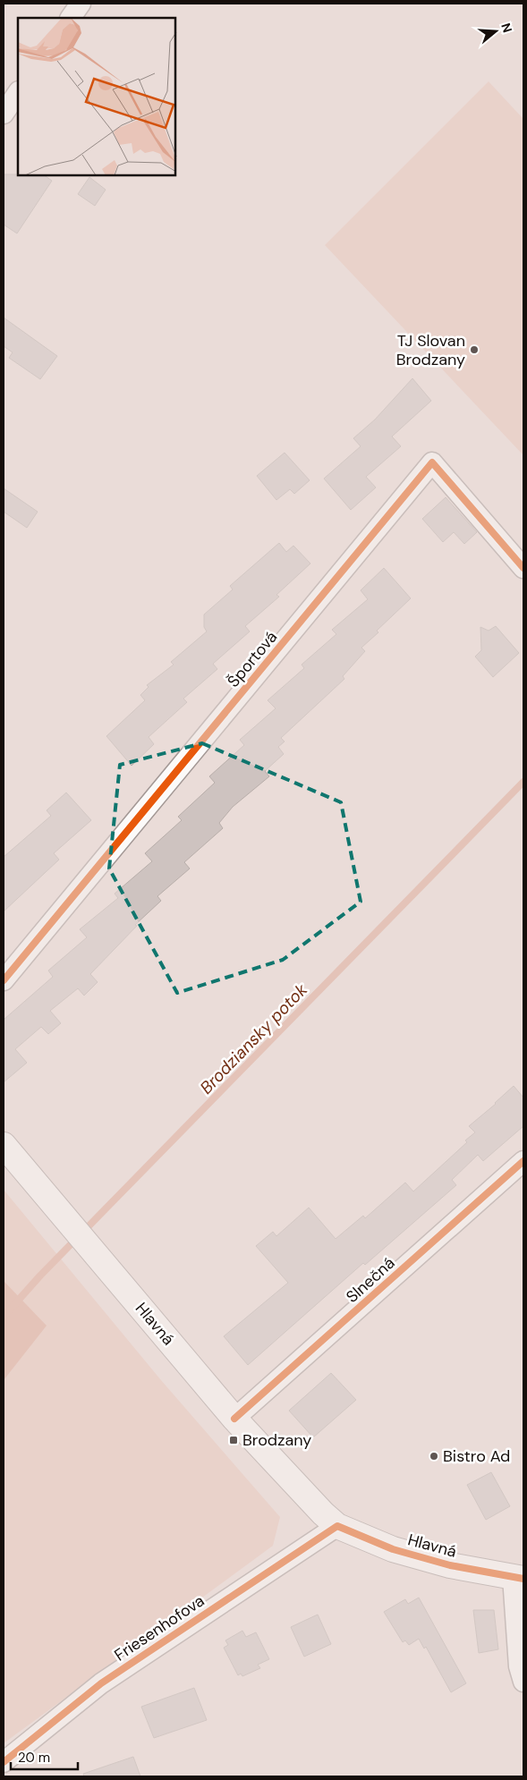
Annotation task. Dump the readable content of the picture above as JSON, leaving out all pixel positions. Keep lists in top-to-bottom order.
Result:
{
  "streets": {
    "main road": ["Hlavná"],
    "street": ["Športová", "Slnečná", "Friesenhofova"]
  },
  "crossings": [
    ["Slnečná", "Hlavná"],
    ["Hlavná", "Friesenhofova"]
  ],
  "water": ["Brodziansky potok"],
  "places": {
    "other": ["TJ Slovan Brodzany", "Bistro Ad"],
    "transit": ["Brodzany"]
  },
  "scale_bar": "20 m",
  "north": "right"
}
